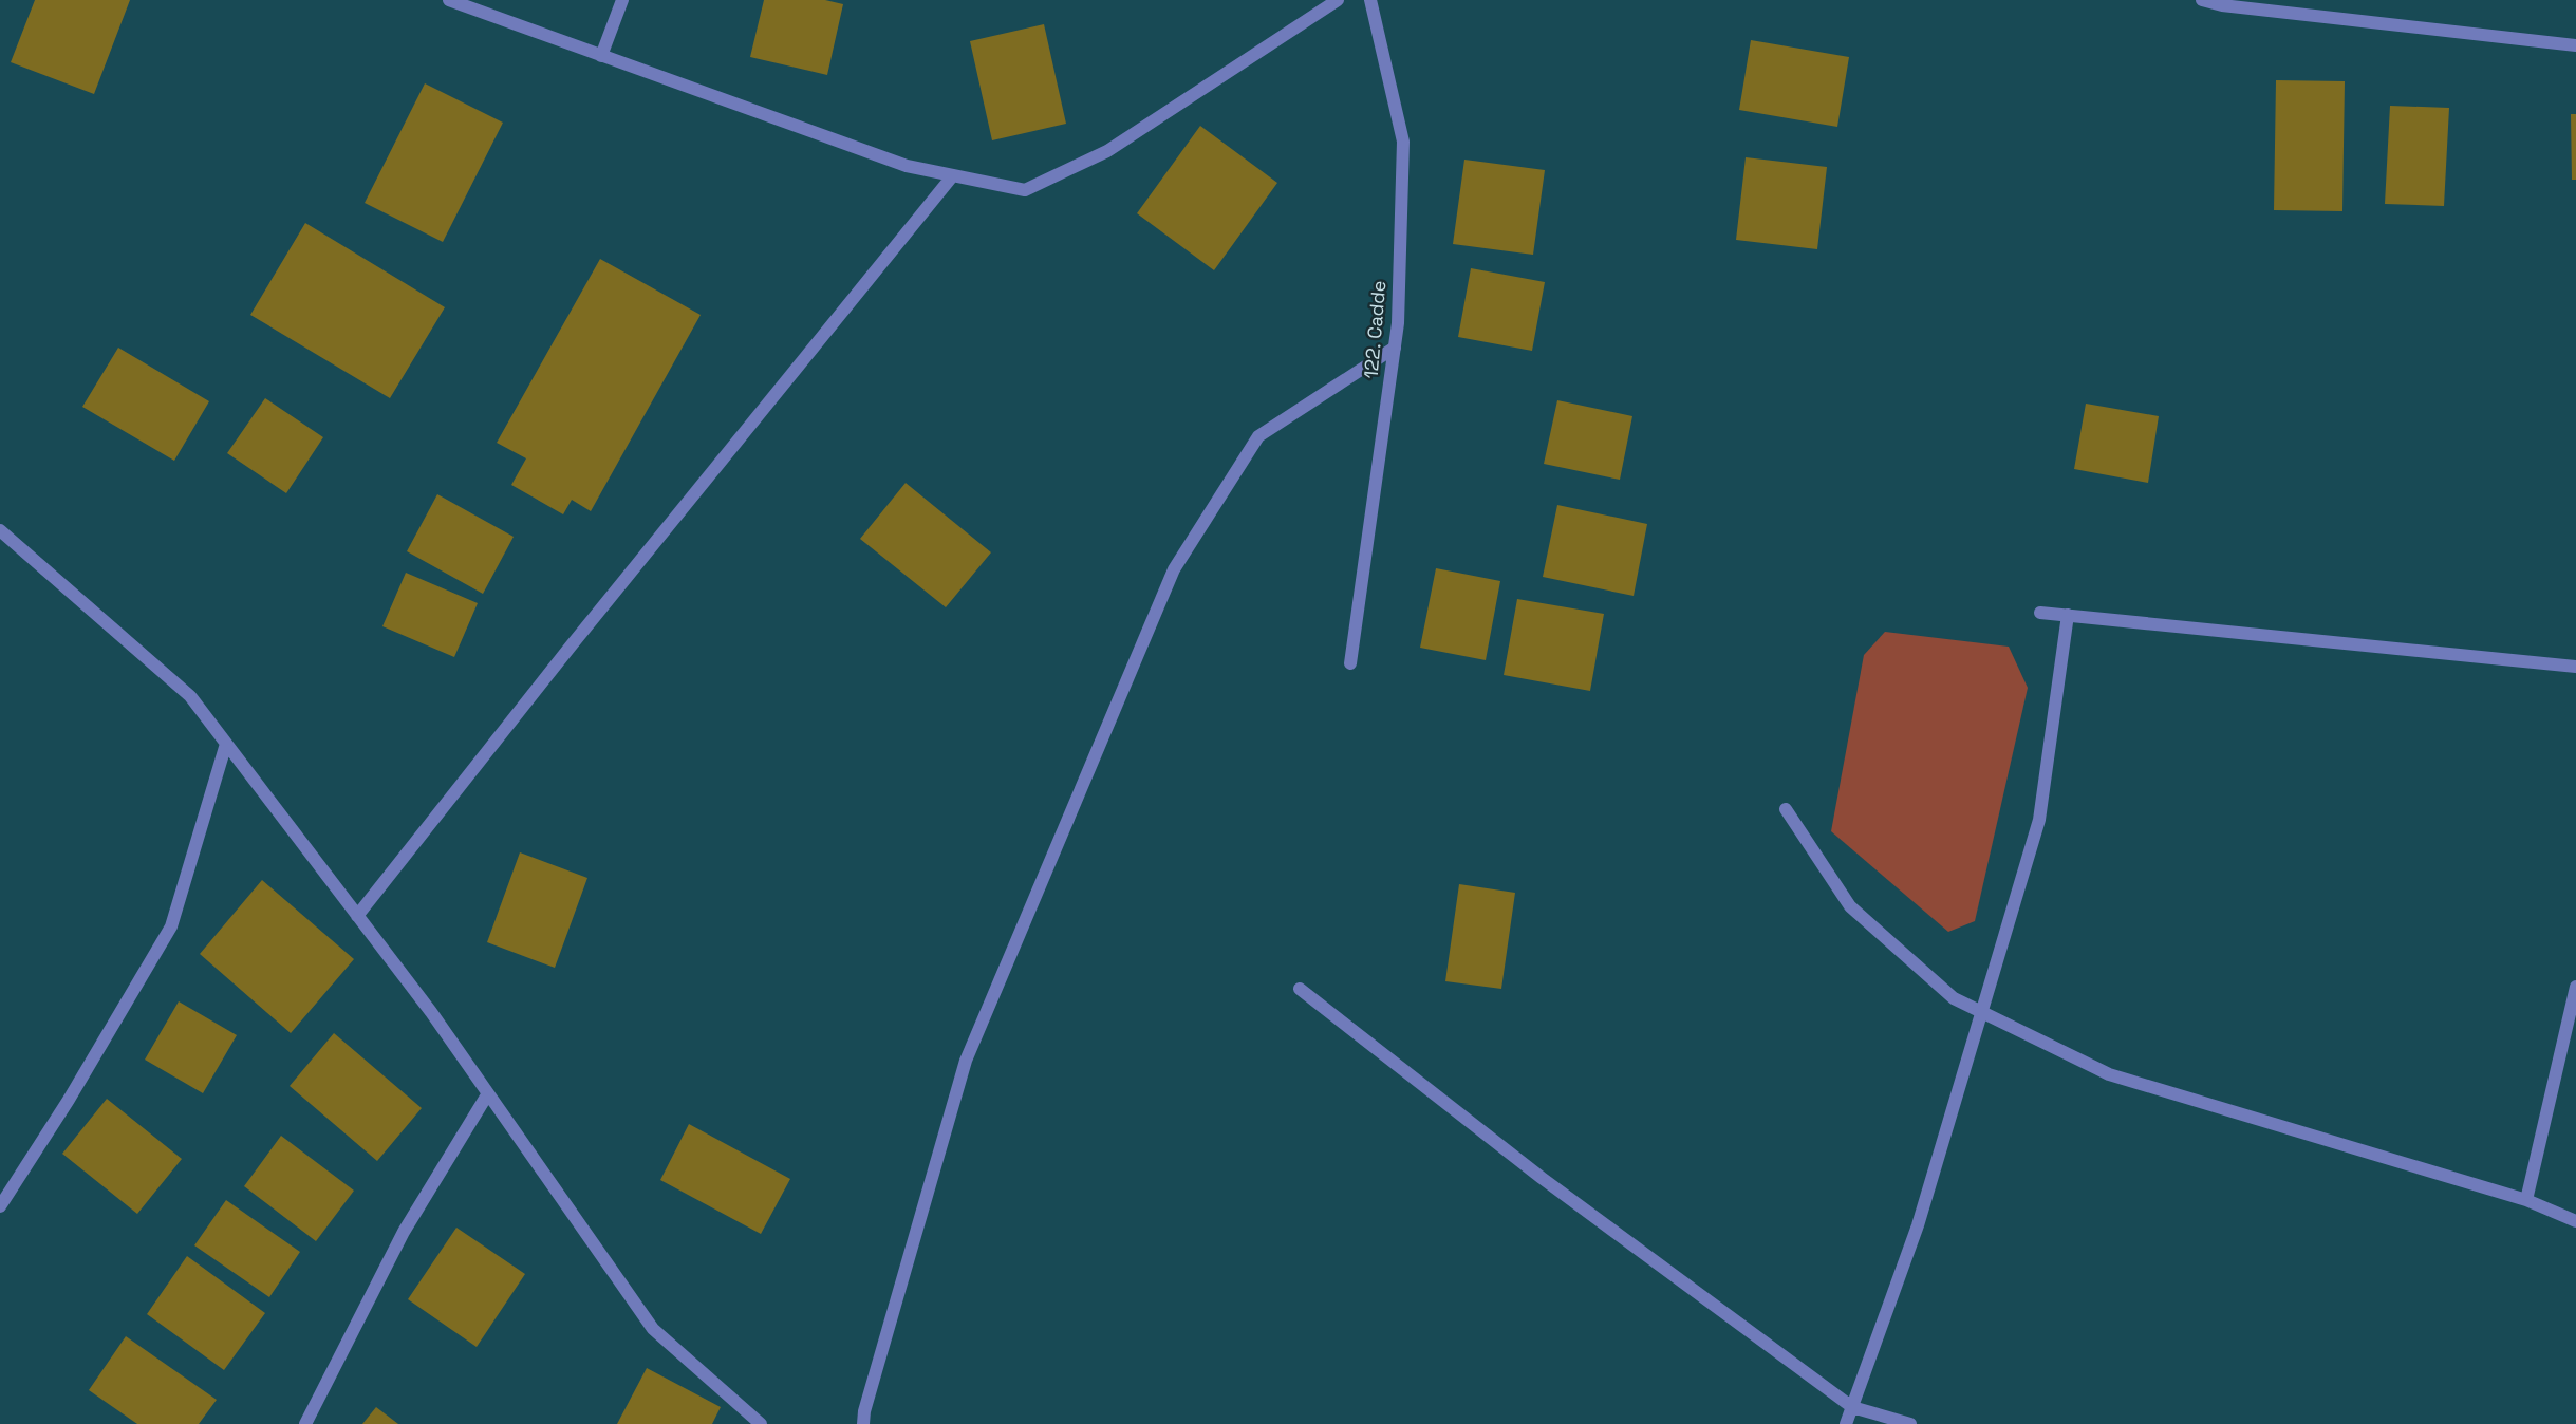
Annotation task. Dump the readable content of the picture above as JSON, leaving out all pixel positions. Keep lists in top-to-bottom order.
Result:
{
  "streets": {
    "street": ["122. Cadde"]
  }
}
